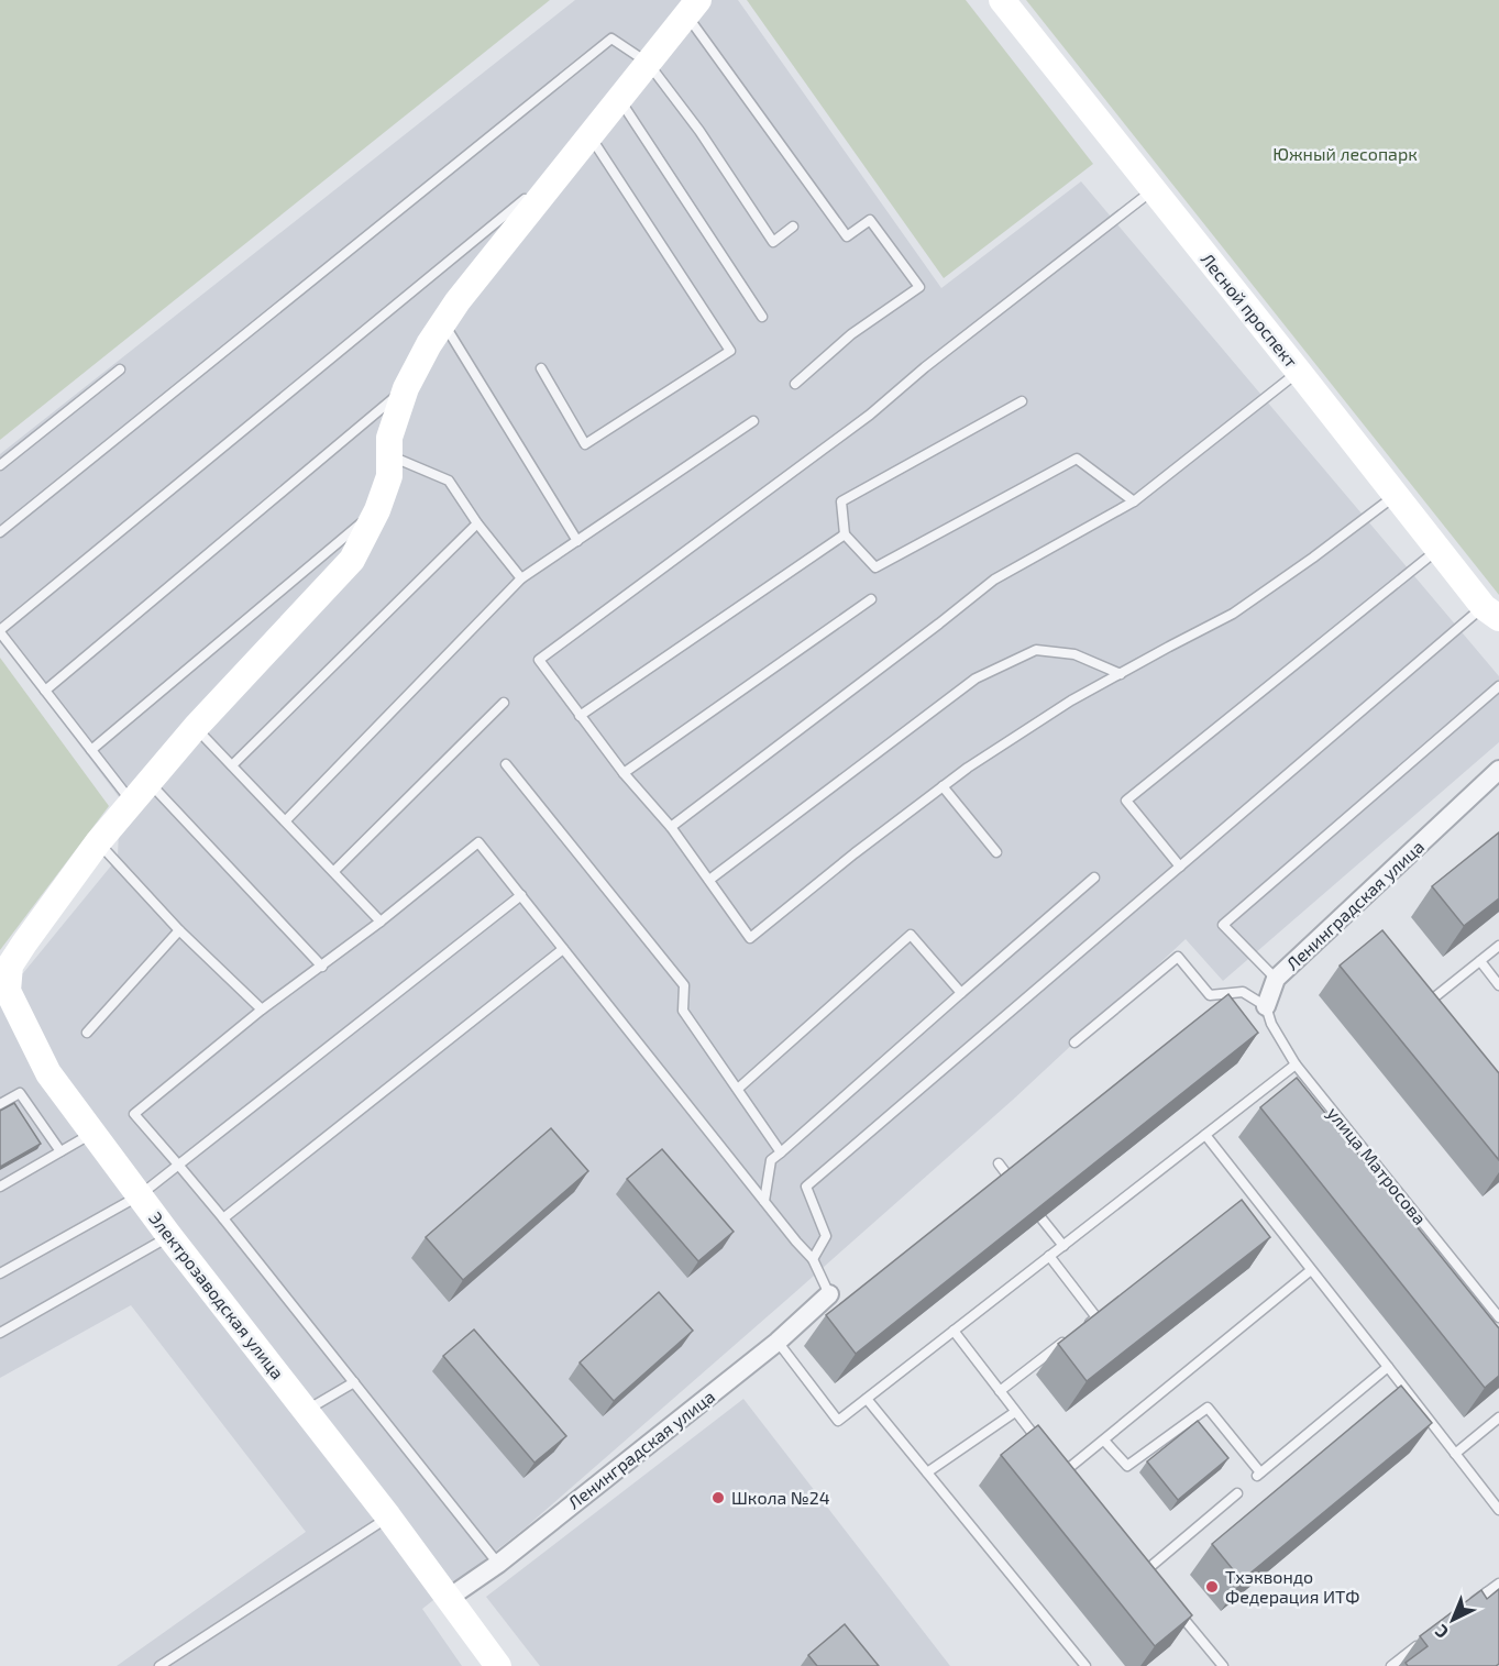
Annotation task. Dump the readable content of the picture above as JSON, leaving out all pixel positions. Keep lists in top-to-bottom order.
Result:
{
  "streets": {
    "street": ["Лесной проспект", "Ленинградская улица", "Электрозаводская улица"],
    "lane": ["улица Матросова"]
  },
  "crossings": [
    ["Ленинградская улица", "улица Матросова"],
    ["Ленинградская улица", "Электрозаводская улица"]
  ],
  "parks": ["Южный лесопарк"],
  "places": ["Школа №24", "Тхэквондо Федерация ИТФ"],
  "north": "bottom left"
}
